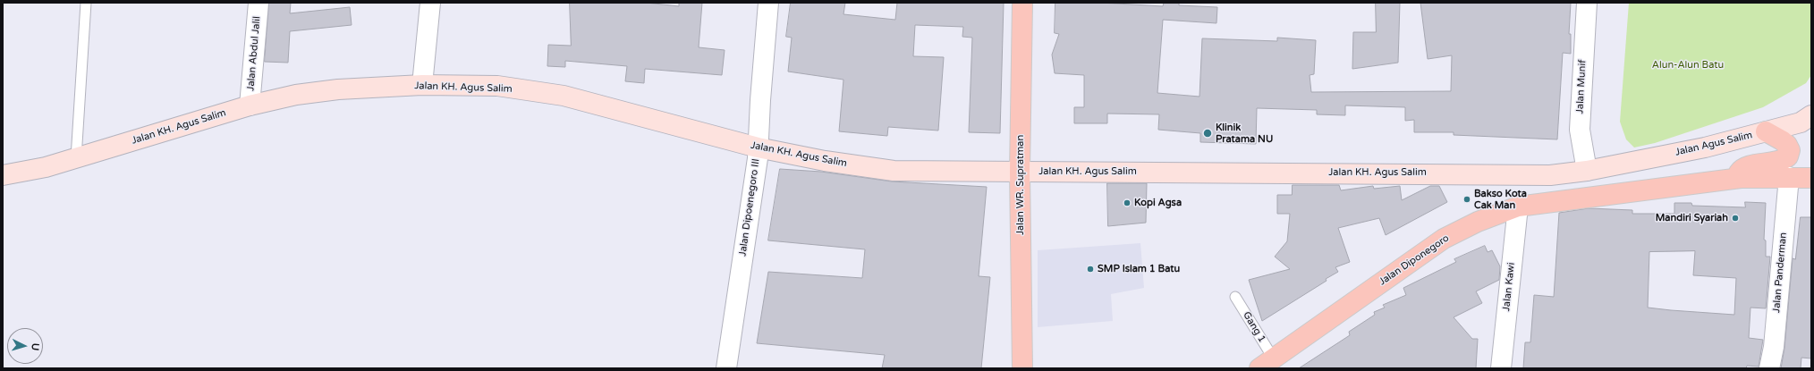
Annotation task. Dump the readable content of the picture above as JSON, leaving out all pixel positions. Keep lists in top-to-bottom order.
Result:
{
  "streets": {
    "main road": ["Jalan WR. Supratman", "Jalan Diponegoro"],
    "street": [
      "Jalan Abdul Jalil",
      "Jalan Munif",
      "Jalan KH. Agus Salim",
      "Jalan Agus Salim",
      "Jalan Dipoenegoro III",
      "Jalan Panderman",
      "Jalan Kawi"
    ],
    "lane": ["Gang 1"]
  },
  "crossings": [
    ["Jalan Abdul Jalil", "Jalan KH. Agus Salim"],
    ["Jalan Munif", "Jalan KH. Agus Salim"],
    ["Jalan KH. Agus Salim", "Jalan Agus Salim"],
    ["Jalan KH. Agus Salim", "Jalan WR. Supratman"],
    ["Jalan KH. Agus Salim", "Jalan Dipoenegoro III"],
    ["Jalan Diponegoro", "Jalan Kawi"],
    ["Jalan Diponegoro", "Gang 1"]
  ],
  "parks": ["Alun-Alun Batu"],
  "places": [
    "Klinik Pratama NU",
    "Bakso Kota Cak Man",
    "Kopi Agsa",
    "Mandiri Syariah",
    "SMP Islam 1 Batu"
  ],
  "north": "right"
}
